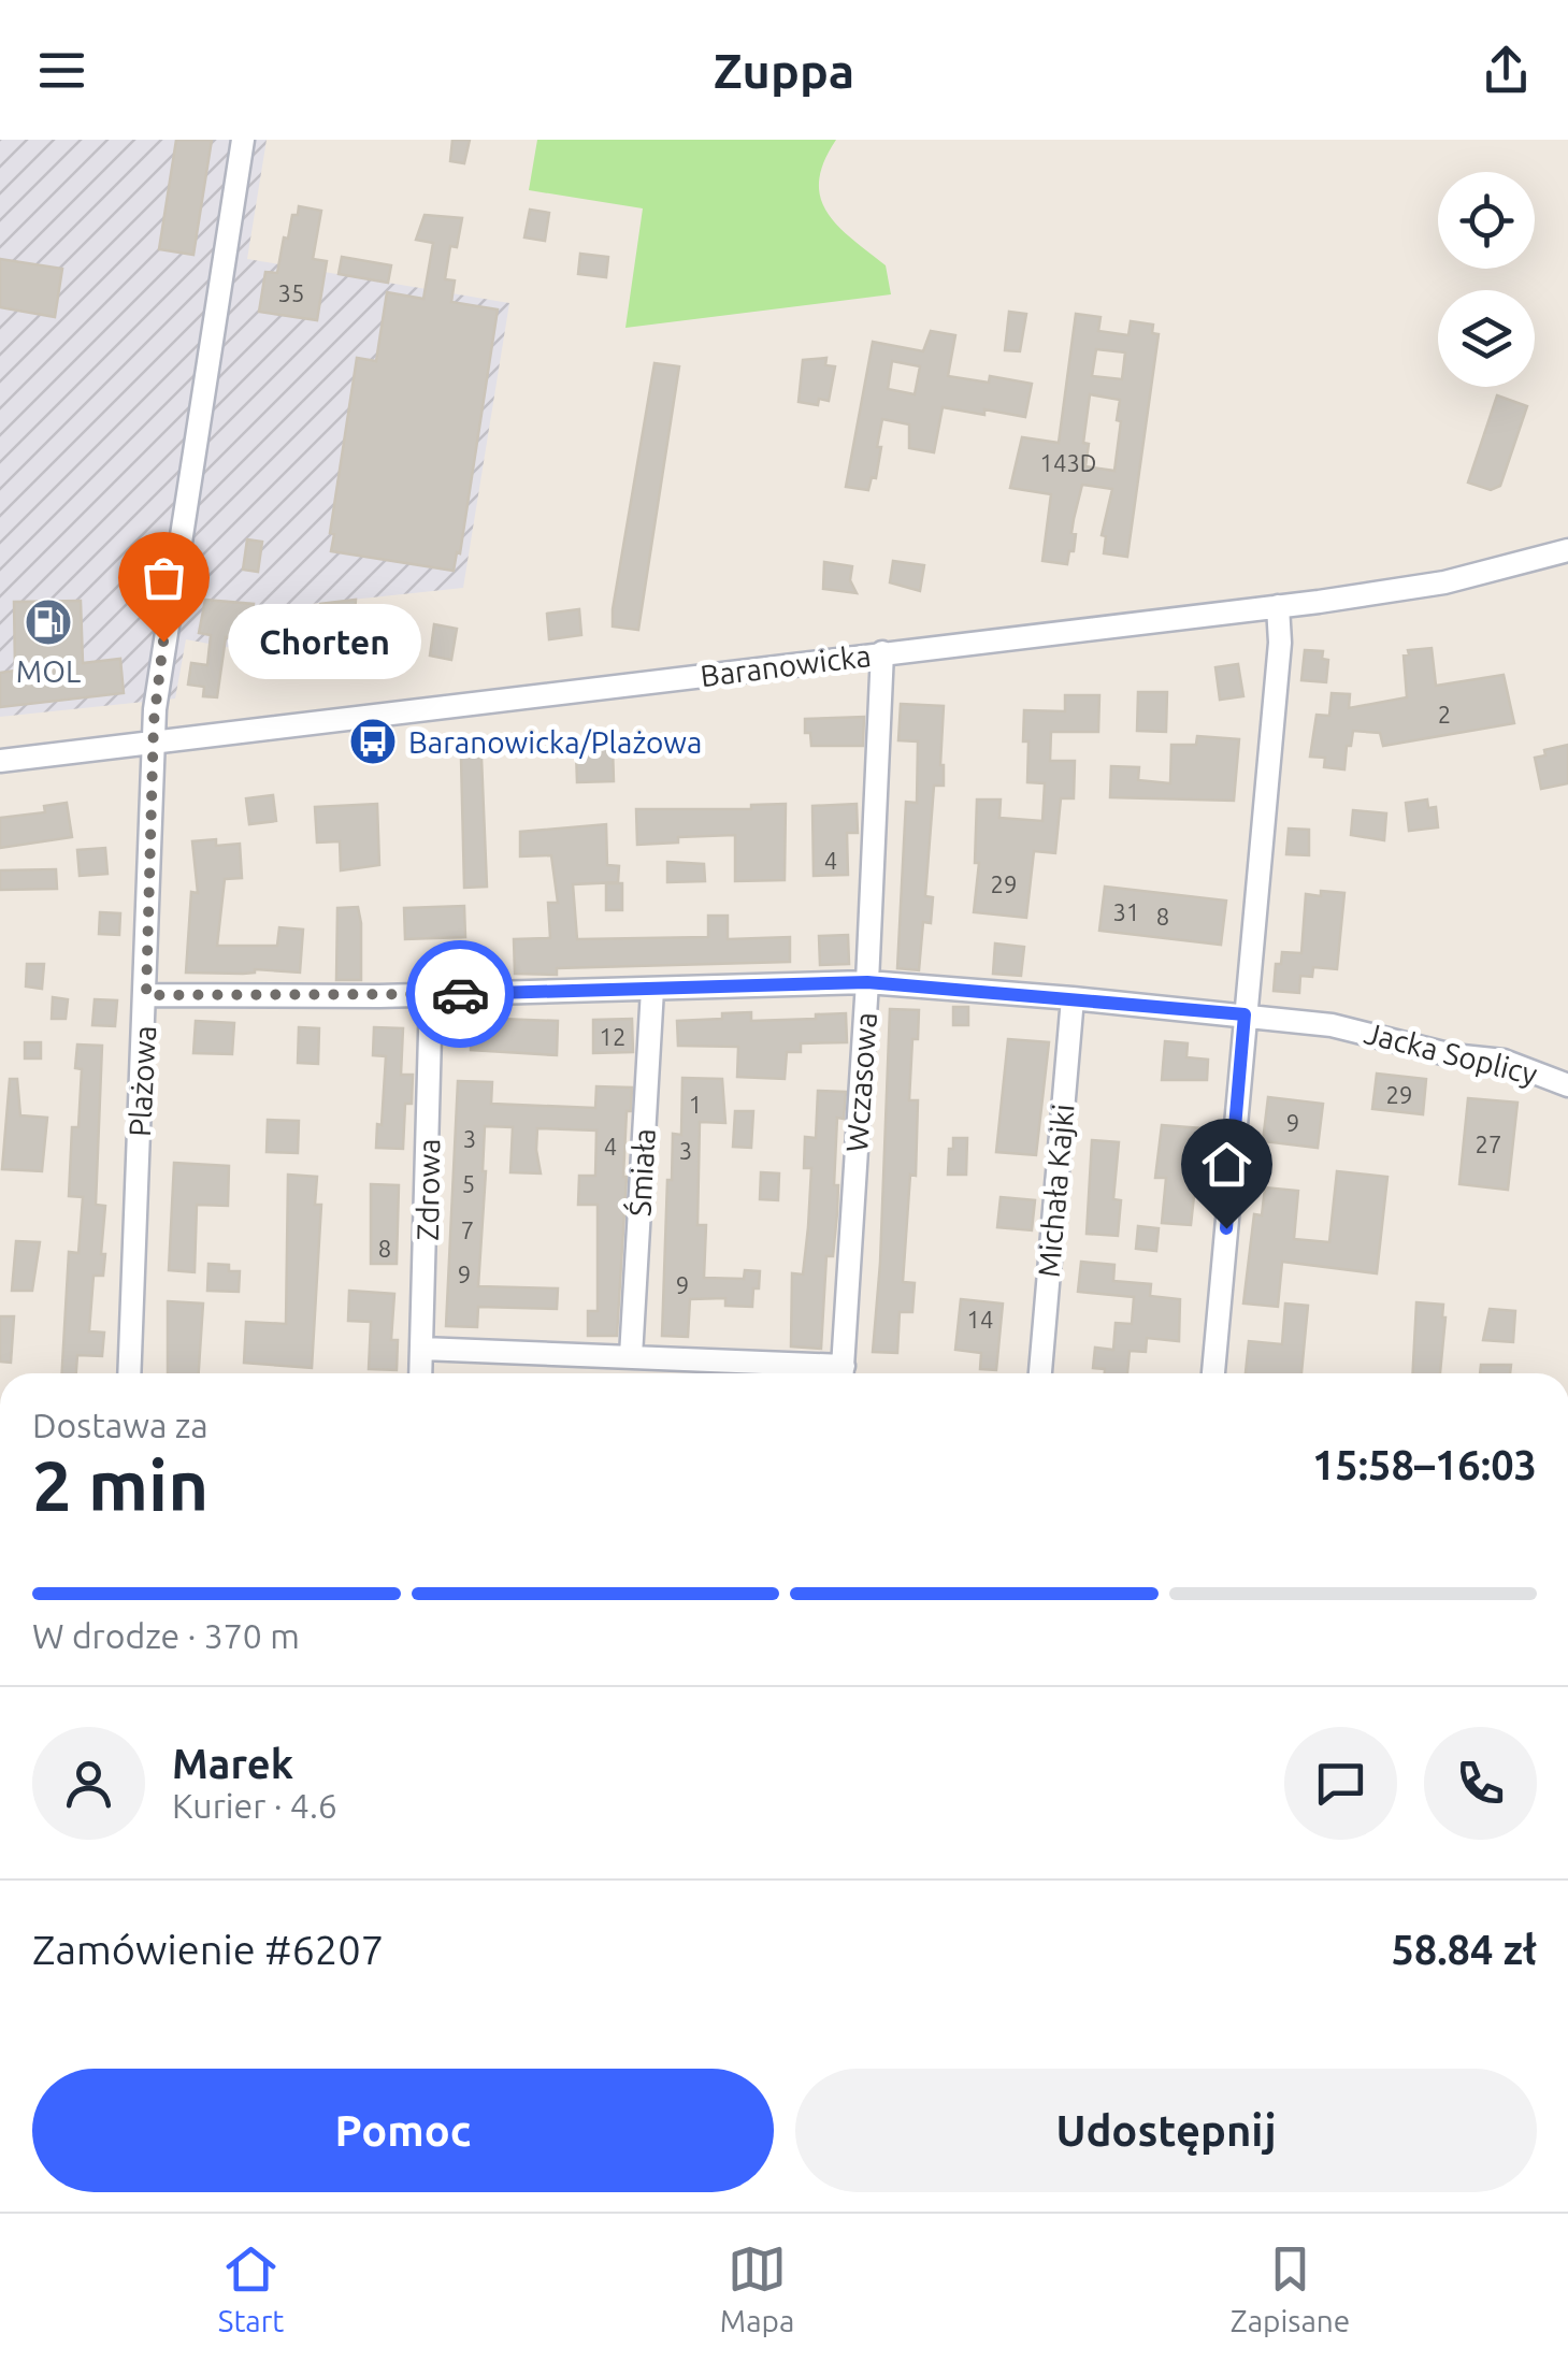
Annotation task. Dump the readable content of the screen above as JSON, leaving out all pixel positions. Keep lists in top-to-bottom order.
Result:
{
  "streets": {
    "street": [
      "Baranowicka",
      "Jacka Soplicy",
      "Plażowa",
      "Wczasowa",
      "Śmiała",
      "Zdrowa",
      "Michała Kajki"
    ]
  },
  "crossings": [
    ["Baranowicka", "Plażowa"],
    ["Baranowicka", "Wczasowa"],
    ["Jacka Soplicy", "Plażowa"],
    ["Jacka Soplicy", "Wczasowa"],
    ["Jacka Soplicy", "Śmiała"],
    ["Jacka Soplicy", "Zdrowa"],
    ["Jacka Soplicy", "Michała Kajki"]
  ],
  "places": {
    "fuel station": ["MOL"],
    "other": ["Chorten"],
    "bus stop": ["Baranowicka/Plażowa"]
  },
  "house_numbers": [
    "35",
    "143D",
    "2",
    "4",
    "29",
    "31",
    "8",
    "12",
    "29",
    "1",
    "9",
    "3",
    "27",
    "4",
    "3",
    "5",
    "7",
    "8",
    "9",
    "9",
    "14"
  ],
  "page": {
    "header": "Zuppa",
    "bubble": "Chorten",
    "heading": ["2 min", "Dostawa za", "15:58–16:03"],
    "panel": [
      "Marek",
      "Kurier · 4.6",
      "Zamówienie #6207",
      "58.84 zł"
    ],
    "bar": "W drodze · 370 m",
    "buttons": ["Pomoc", "Udostępnij"],
    "tabs": ["Start", "Mapa", "Zapisane"]
  }
}
